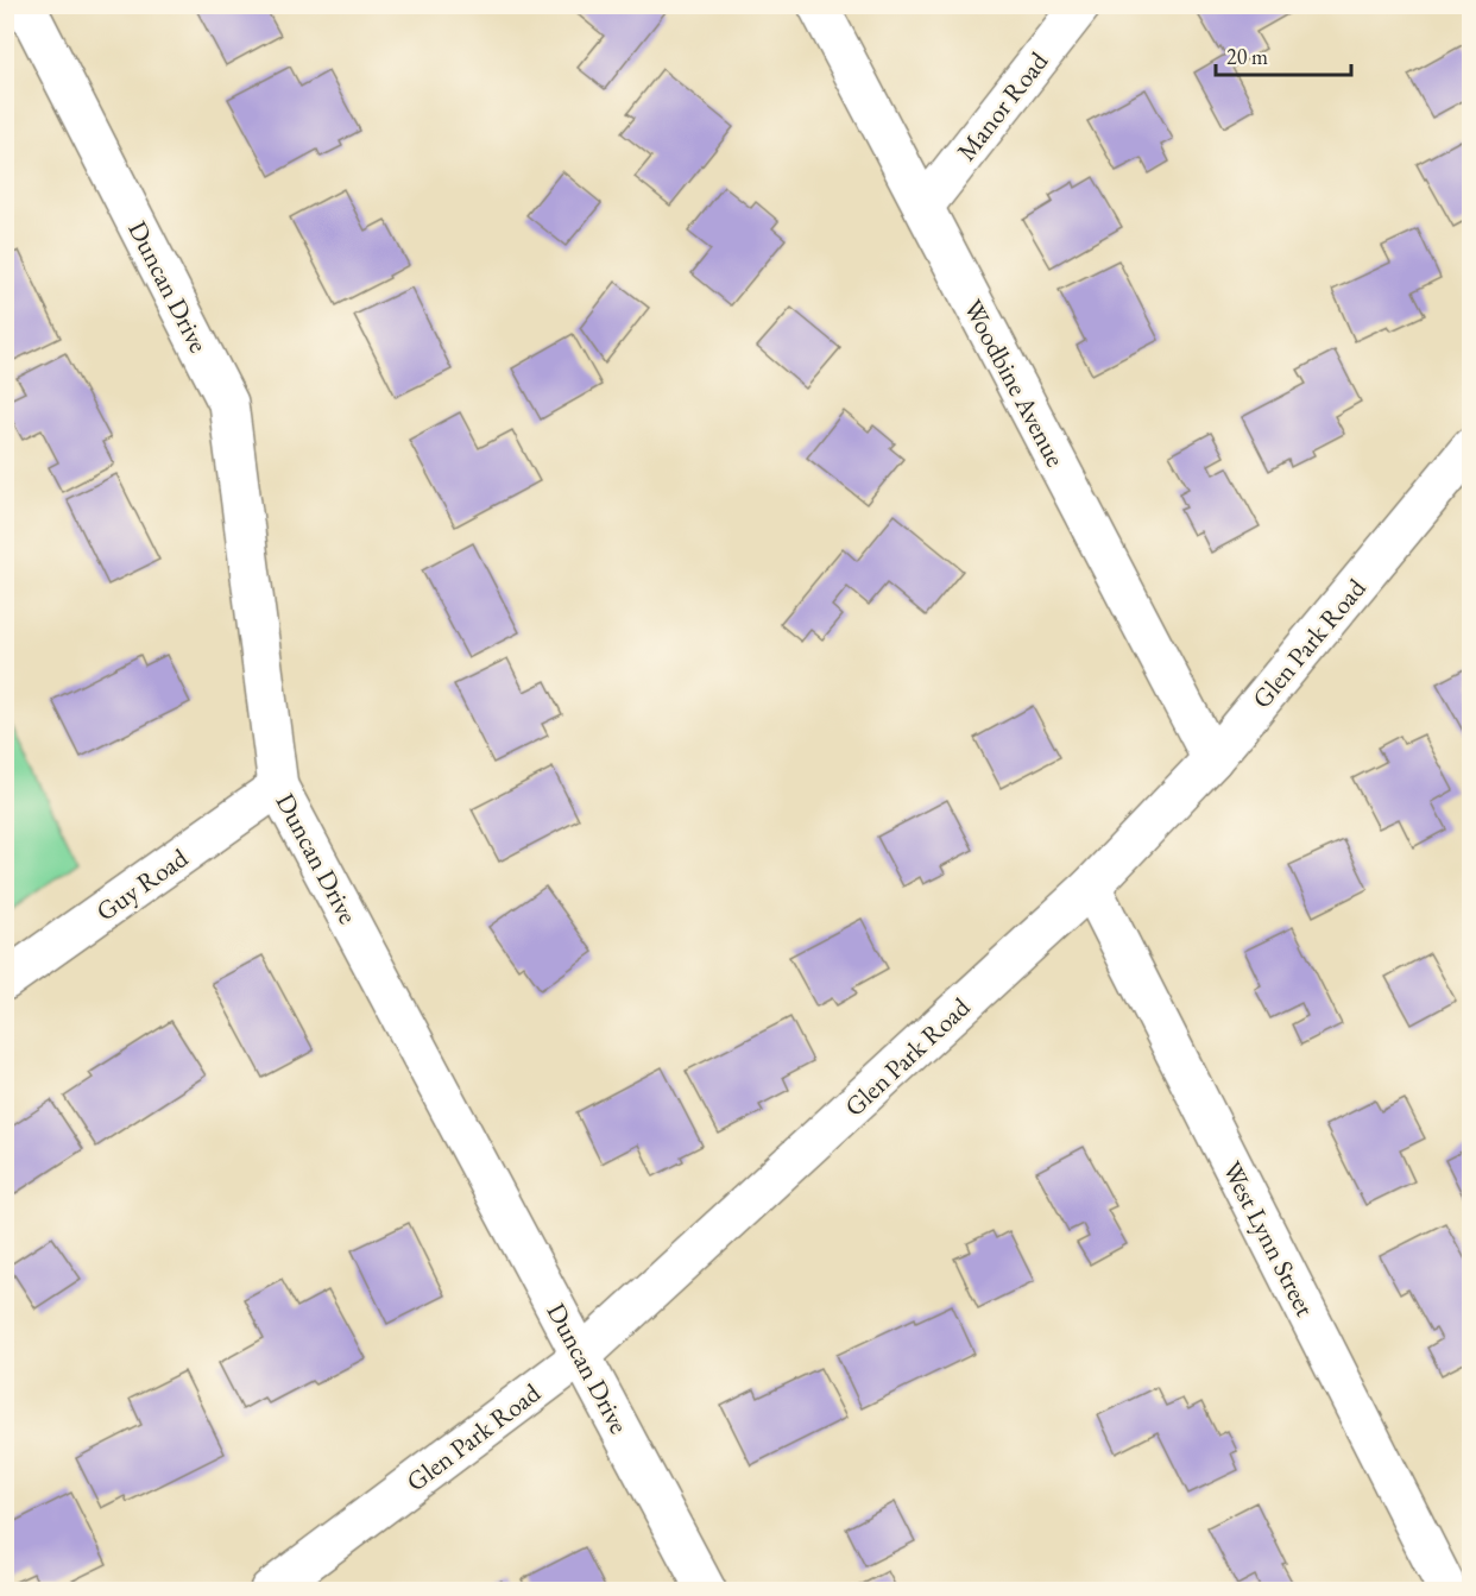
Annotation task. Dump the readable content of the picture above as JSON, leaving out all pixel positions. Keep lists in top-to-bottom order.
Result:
{
  "streets": {
    "street": [
      "Manor Road",
      "Duncan Drive",
      "Woodbine Avenue",
      "Glen Park Road",
      "Guy Road",
      "West Lynn Street"
    ]
  },
  "crossings": [
    ["Manor Road", "Woodbine Avenue"],
    ["Duncan Drive", "Glen Park Road"],
    ["Duncan Drive", "Guy Road"],
    ["Woodbine Avenue", "Glen Park Road"],
    ["Glen Park Road", "West Lynn Street"]
  ],
  "scale_bar": "20 m"
}
